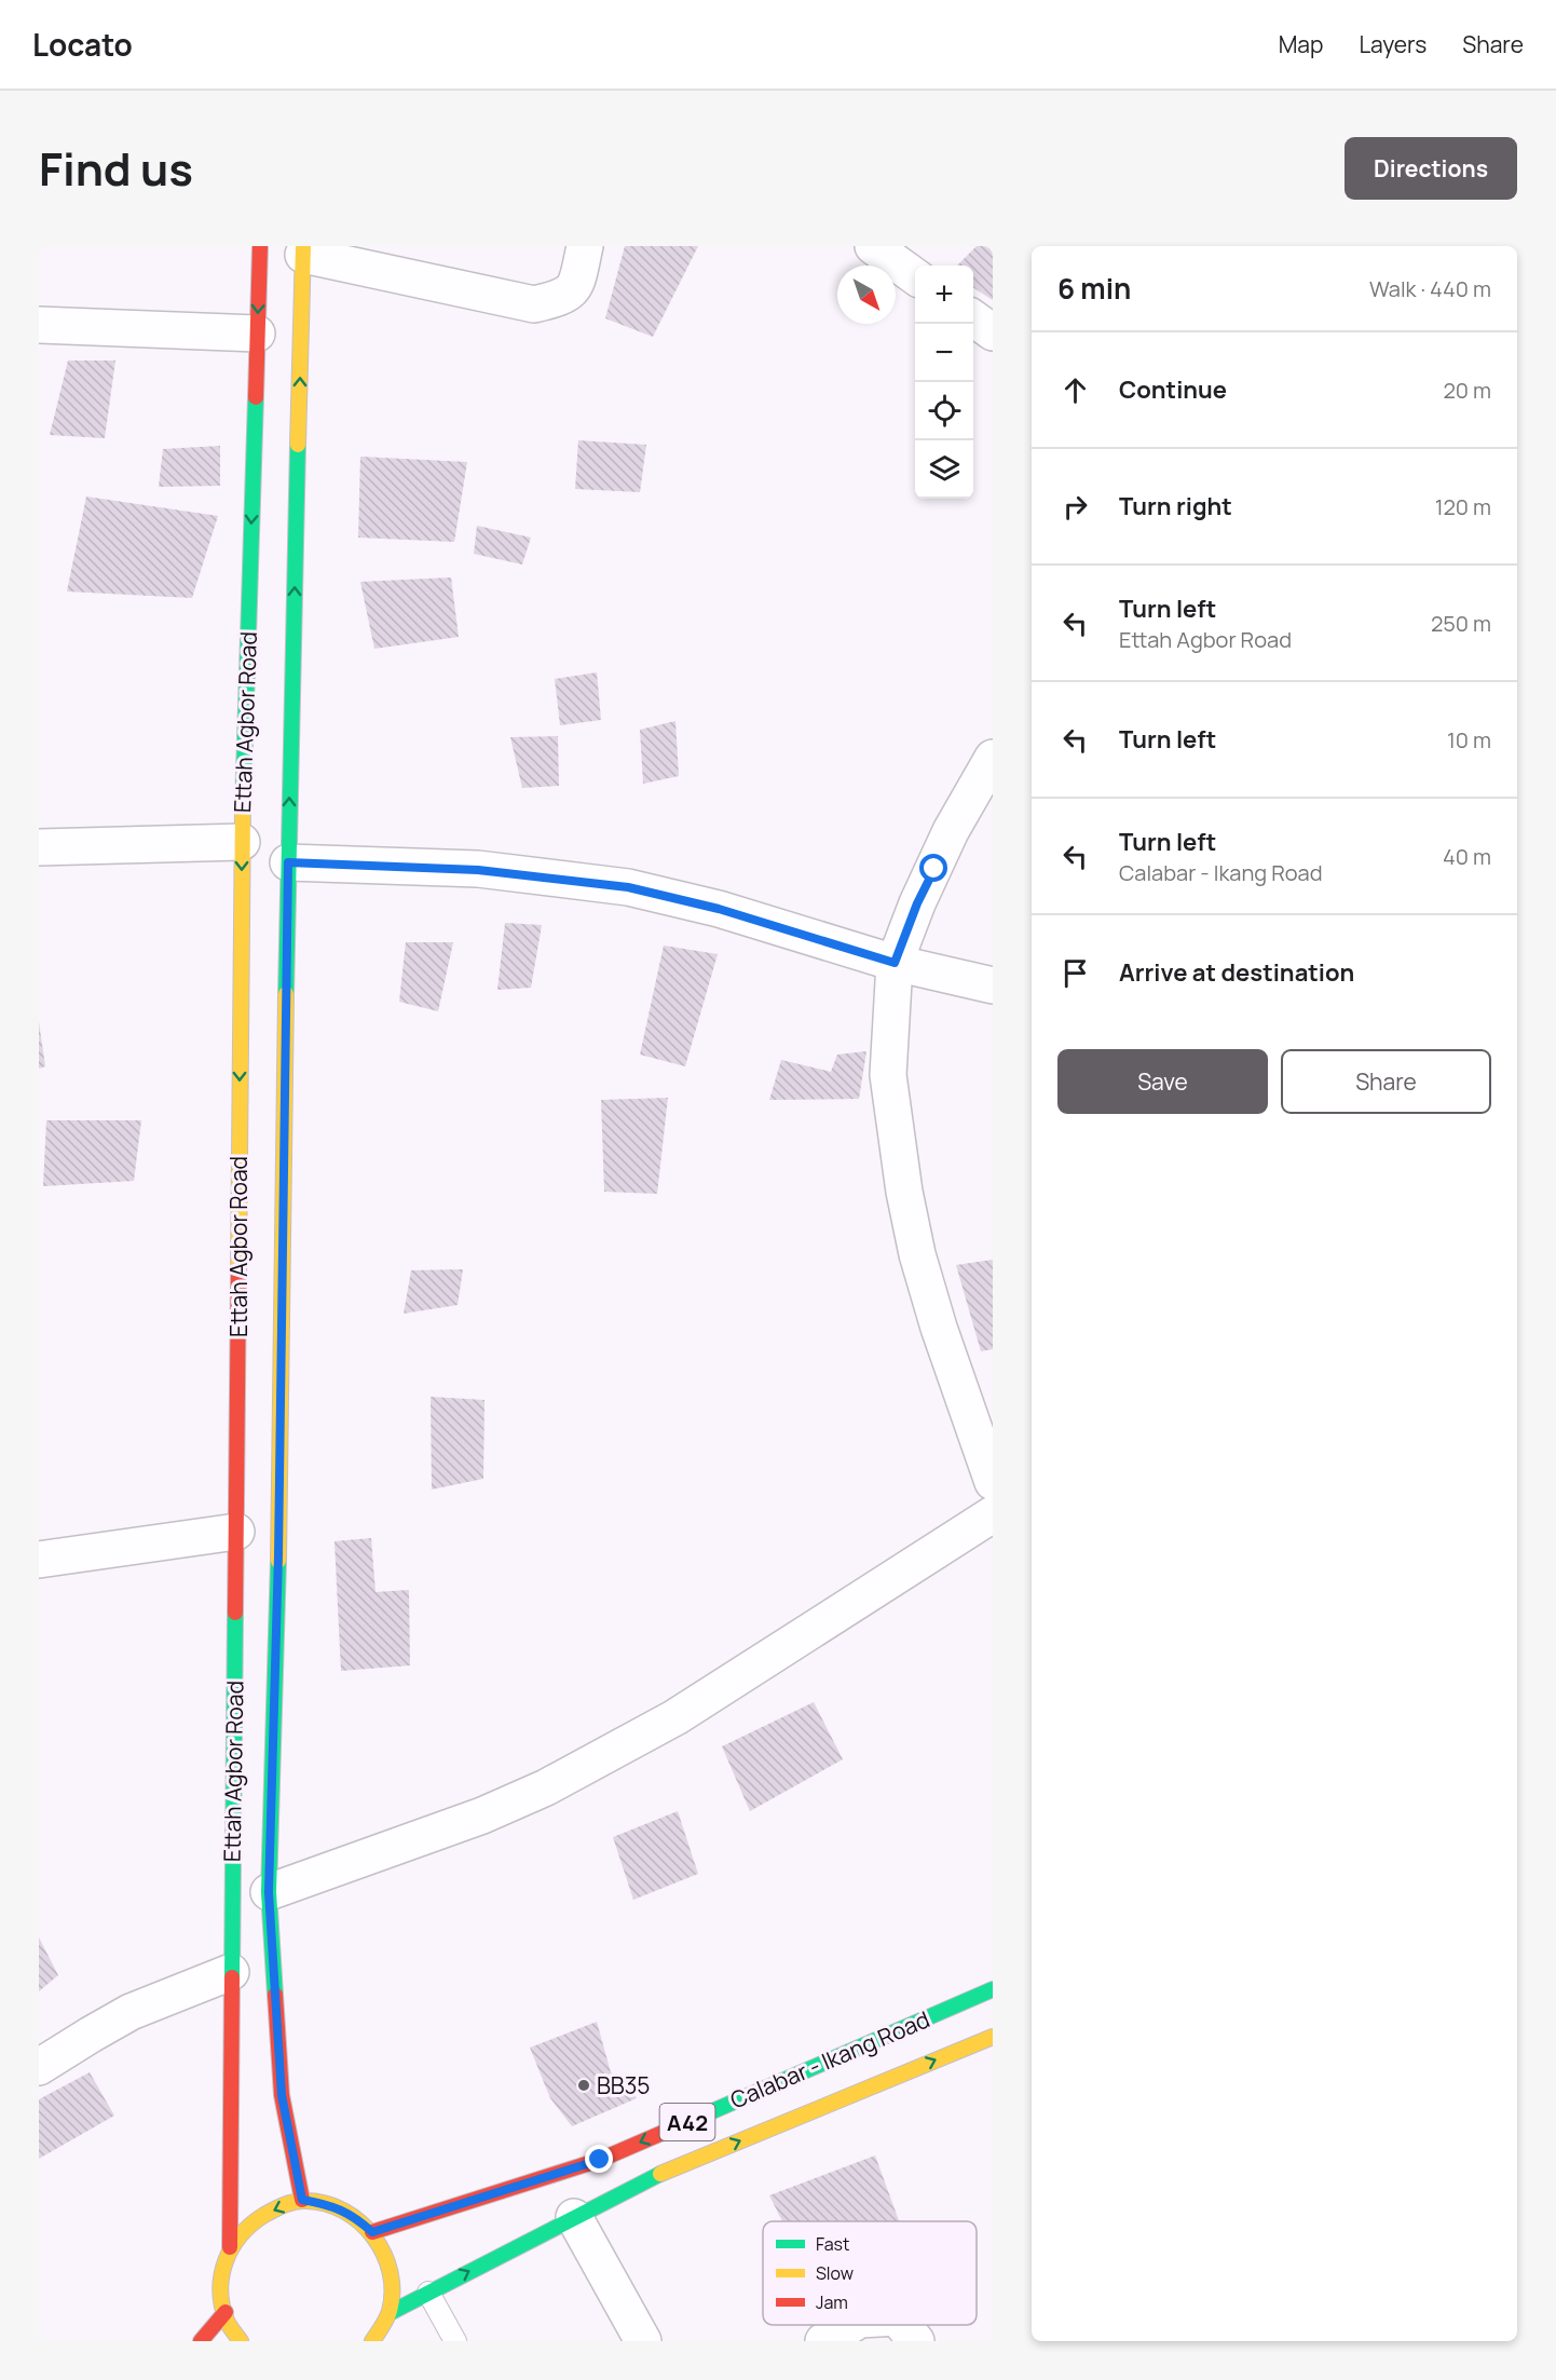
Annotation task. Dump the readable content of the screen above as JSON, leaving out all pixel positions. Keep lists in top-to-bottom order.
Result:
{
  "streets": {
    "main road": ["Ettah Agbor Road", "Calabar - Ikang Road", "A42"]
  },
  "places": ["BB35"],
  "legend": ["Fast", "Slow", "Jam"],
  "north": "bottom right",
  "page": {
    "header": "Locato",
    "nav": ["Map", "Layers", "Share"],
    "title": "Find us",
    "buttons": [
      "Directions",
      ["Save", "Share"]
    ],
    "heading": ["6 min", "Walk · 440 m"],
    "map_buttons": ["+", "−"],
    "list": [
      ["Continue", "20 m"],
      ["Turn right", "120 m"],
      ["Turn left", "Ettah Agbor Road", "250 m"],
      ["Turn left", "10 m"],
      ["Turn left", "Calabar - Ikang Road", "40 m"],
      "Arrive at destination"
    ]
  }
}
